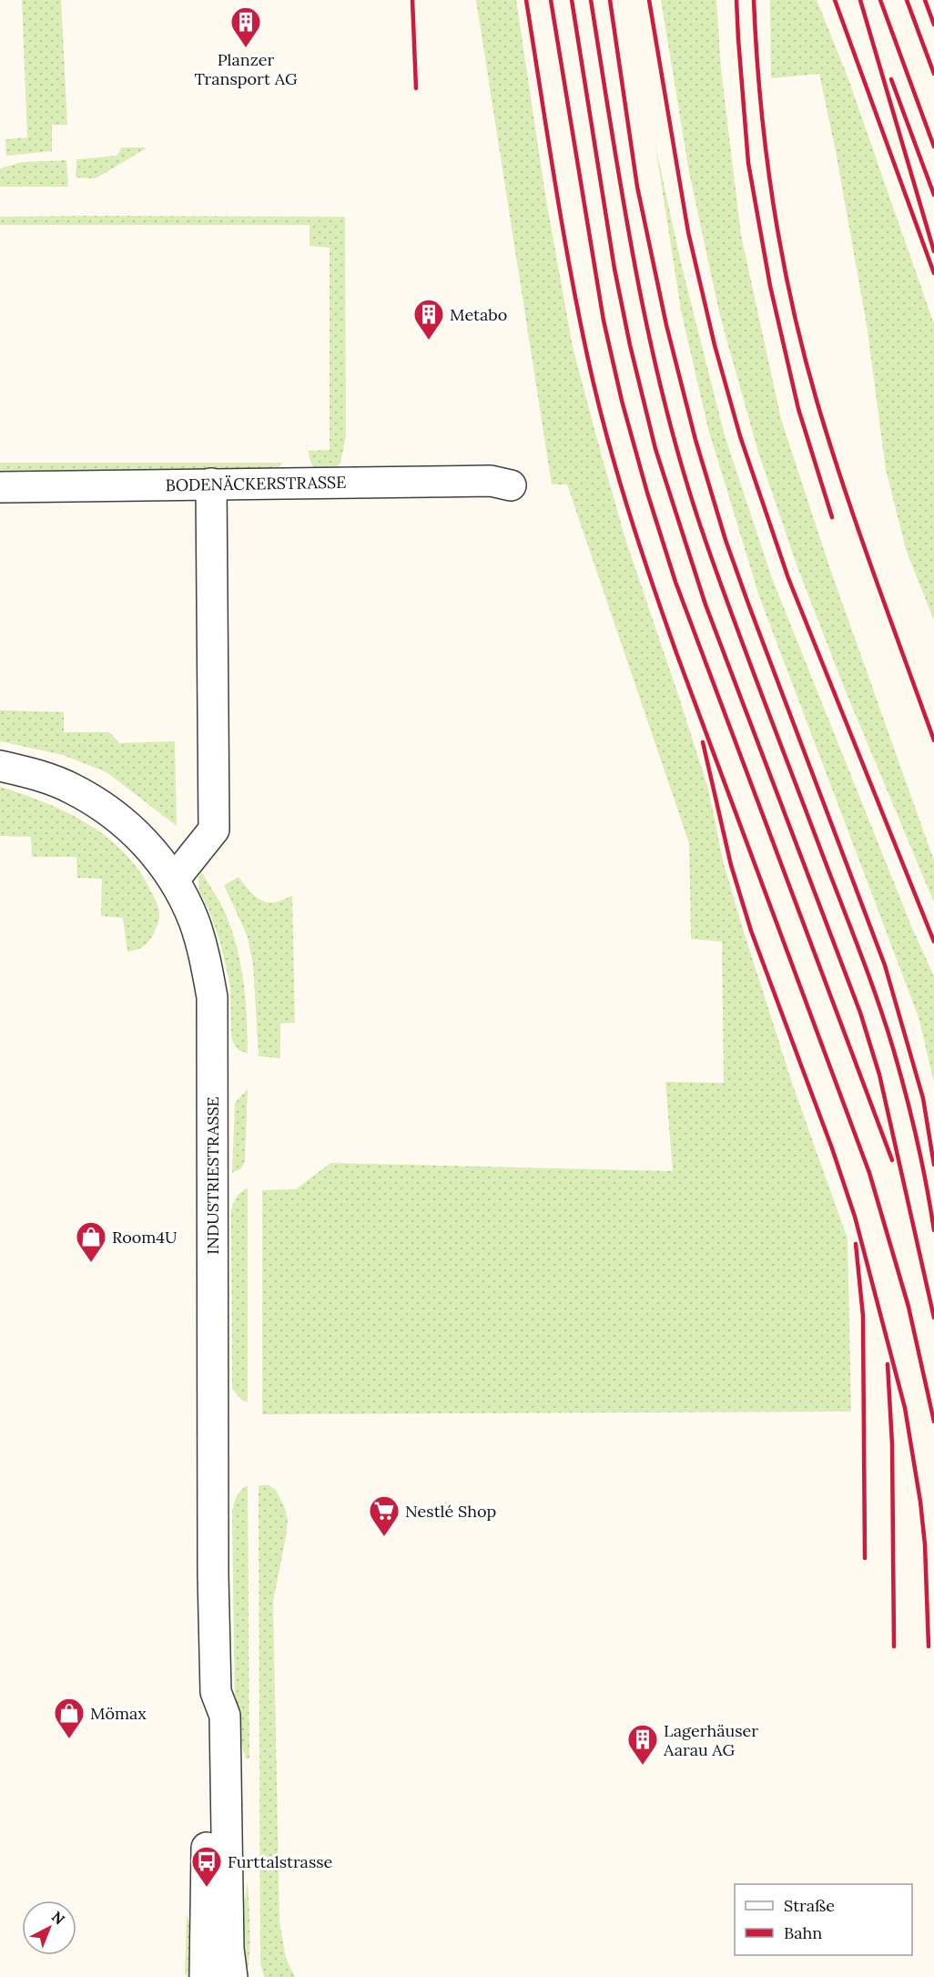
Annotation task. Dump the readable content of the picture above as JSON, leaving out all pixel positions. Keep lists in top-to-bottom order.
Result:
{
  "streets": {
    "street": ["BODENÄCKERSTRASSE", "INDUSTRIESTRASSE"]
  },
  "places": {
    "building": ["Planzer Transport AG", "Metabo", "Lagerhäuser Aarau AG"],
    "shop": ["Room4U", "Mömax"],
    "supermarket": ["Nestlé Shop"],
    "bus stop": ["Furttalstrasse"]
  },
  "legend": ["Straße", "Bahn"],
  "north": "top right"
}
